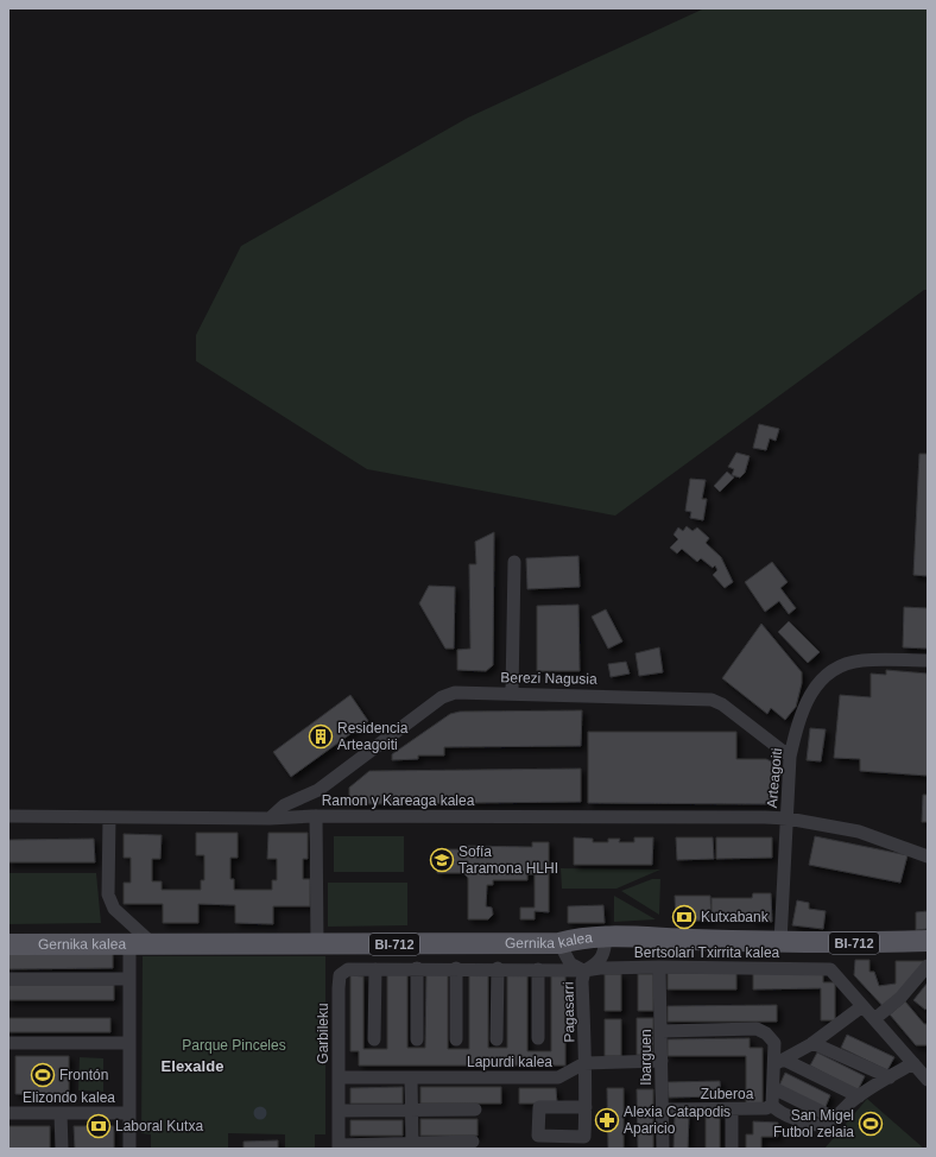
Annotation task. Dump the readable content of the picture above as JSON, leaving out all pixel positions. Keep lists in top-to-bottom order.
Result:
{
  "streets": {
    "main road": ["Gernika kalea", "BI-712"],
    "street": [
      "Berezi Nagusia",
      "Arteagoiti",
      "Ramon y Kareaga kalea",
      "Bertsolari Txirrita kalea",
      "Pagasarri",
      "Garbileku",
      "Ibarguen",
      "Lapurdi kalea",
      "Zuberoa",
      "Elizondo kalea"
    ]
  },
  "crossings": [
    ["Berezi Nagusia", "Arteagoiti"],
    ["Berezi Nagusia", "Ramon y Kareaga kalea"],
    ["Arteagoiti", "Ramon y Kareaga kalea"],
    ["Arteagoiti", "Gernika kalea"],
    ["Arteagoiti", "BI-712"],
    ["Ramon y Kareaga kalea", "Gernika kalea"],
    ["Gernika kalea", "BI-712"],
    ["Gernika kalea", "Pagasarri"],
    ["Bertsolari Txirrita kalea", "Pagasarri"],
    ["Bertsolari Txirrita kalea", "Garbileku"],
    ["Bertsolari Txirrita kalea", "Ibarguen"],
    ["Pagasarri", "Lapurdi kalea"],
    ["Garbileku", "Lapurdi kalea"],
    ["Ibarguen", "Lapurdi kalea"],
    ["Ibarguen", "Zuberoa"]
  ],
  "districts": ["Elexalde"],
  "parks": ["Parque Pinceles"],
  "places": {
    "building": ["Residencia Arteagoiti"],
    "school or university": ["Sofía Taramona HLHI"],
    "bank": ["Kutxabank", "Laboral Kutxa"],
    "sports": ["Frontón", "San Migel Futbol zelaia"],
    "pharmacy": ["Alexia Catapodis Aparicio"]
  }
}
